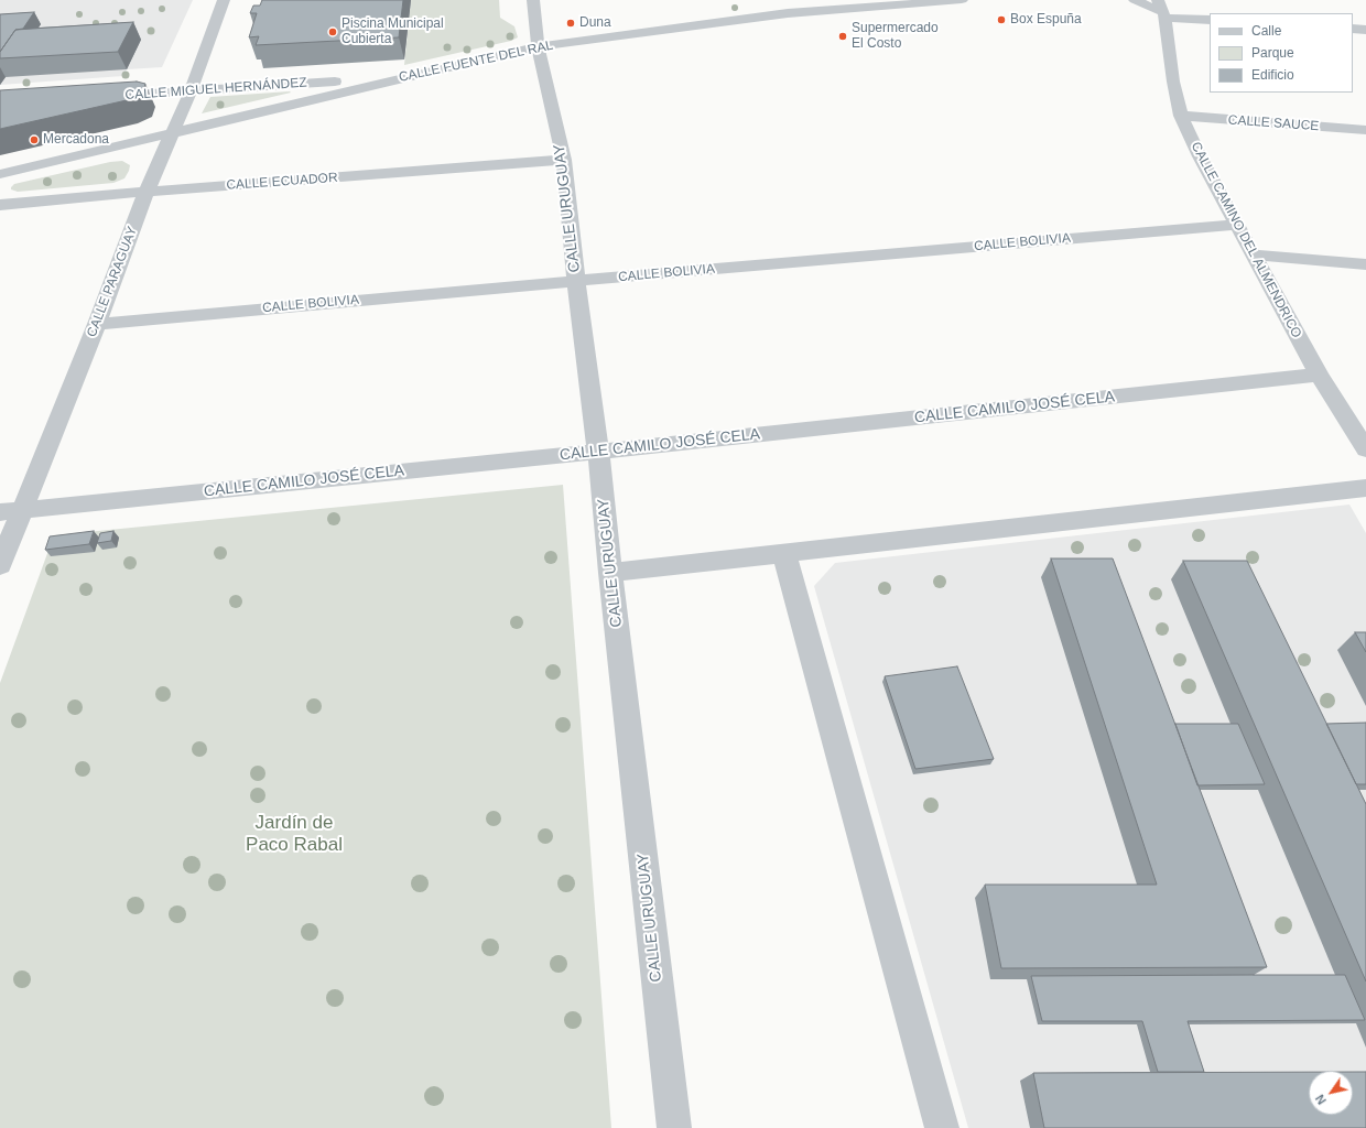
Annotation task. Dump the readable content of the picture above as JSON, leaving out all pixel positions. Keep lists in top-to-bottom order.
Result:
{
  "streets": {
    "street": [
      "CALLE FUENTE DEL RAL",
      "CALLE MIGUEL HERNÁNDEZ",
      "CALLE SAUCE",
      "CALLE ECUADOR",
      "CALLE URUGUAY",
      "CALLE CAMINO DEL ALMENDRICO",
      "CALLE BOLIVIA",
      "CALLE PARAGUAY",
      "CALLE CAMILO JOSÉ CELA"
    ]
  },
  "crossings": [
    ["CALLE FUENTE DEL RAL", "CALLE MIGUEL HERNÁNDEZ"],
    ["CALLE FUENTE DEL RAL", "CALLE URUGUAY"],
    ["CALLE FUENTE DEL RAL", "CALLE PARAGUAY"],
    ["CALLE MIGUEL HERNÁNDEZ", "CALLE PARAGUAY"],
    ["CALLE SAUCE", "CALLE CAMINO DEL ALMENDRICO"],
    ["CALLE ECUADOR", "CALLE URUGUAY"],
    ["CALLE ECUADOR", "CALLE PARAGUAY"],
    ["CALLE URUGUAY", "CALLE BOLIVIA"],
    ["CALLE URUGUAY", "CALLE CAMILO JOSÉ CELA"],
    ["CALLE CAMINO DEL ALMENDRICO", "CALLE BOLIVIA"],
    ["CALLE CAMINO DEL ALMENDRICO", "CALLE CAMILO JOSÉ CELA"],
    ["CALLE BOLIVIA", "CALLE PARAGUAY"],
    ["CALLE PARAGUAY", "CALLE CAMILO JOSÉ CELA"]
  ],
  "parks": ["Jardín de Paco Rabal"],
  "places": [
    "Box Espuña",
    "Duna",
    "Piscina Municipal Cubierta",
    "Supermercado El Costo",
    "Mercadona"
  ],
  "legend": ["Calle", "Parque", "Edificio"],
  "north": "bottom left"
}
